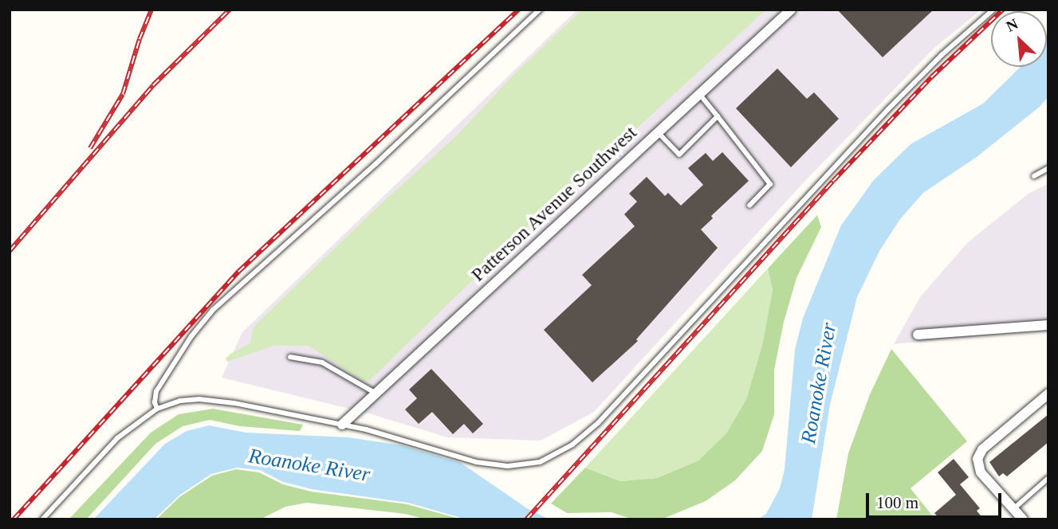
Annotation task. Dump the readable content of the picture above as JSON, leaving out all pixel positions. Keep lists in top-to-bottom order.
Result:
{
  "streets": {
    "street": ["Patterson Avenue Southwest"]
  },
  "water": ["Roanoke River"],
  "scale_bar": "100 m",
  "north": "top left"
}
